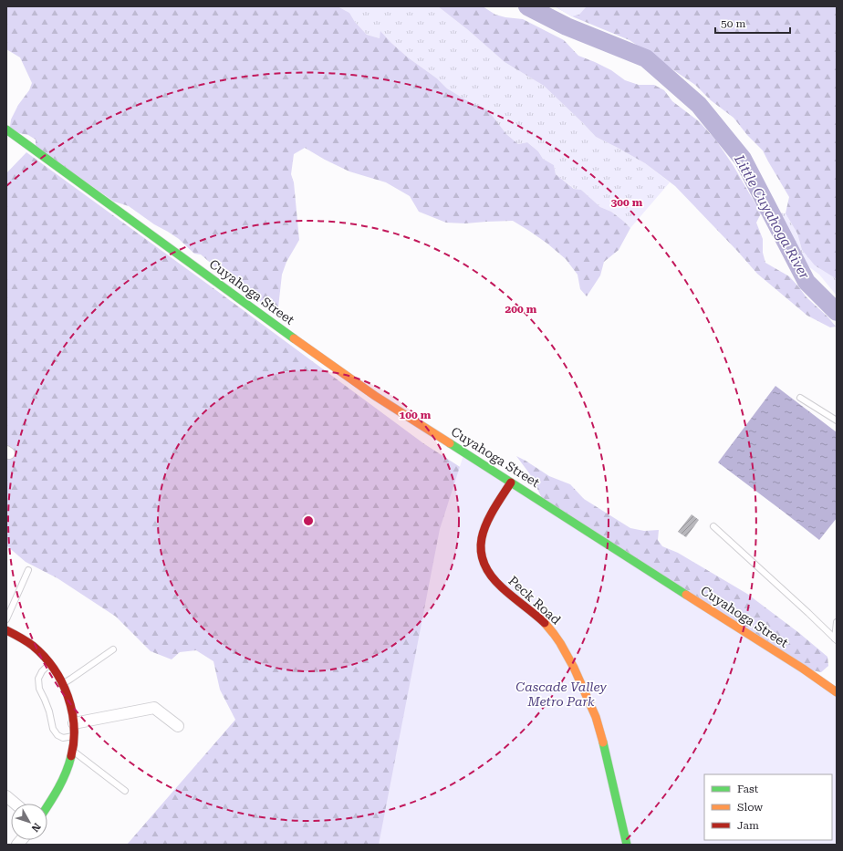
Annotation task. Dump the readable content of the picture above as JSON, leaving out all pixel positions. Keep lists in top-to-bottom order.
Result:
{
  "streets": {
    "street": ["Cuyahoga Street", "Peck Road"]
  },
  "crossings": [
    ["Cuyahoga Street", "Peck Road"]
  ],
  "water": ["Little Cuyahoga River"],
  "parks": ["Cascade Valley Metro Park"],
  "legend": ["Fast", "Slow", "Jam"],
  "scale_bar": "50 m",
  "north": "bottom right",
  "rings": ["300 m", "200 m", "100 m"]
}
